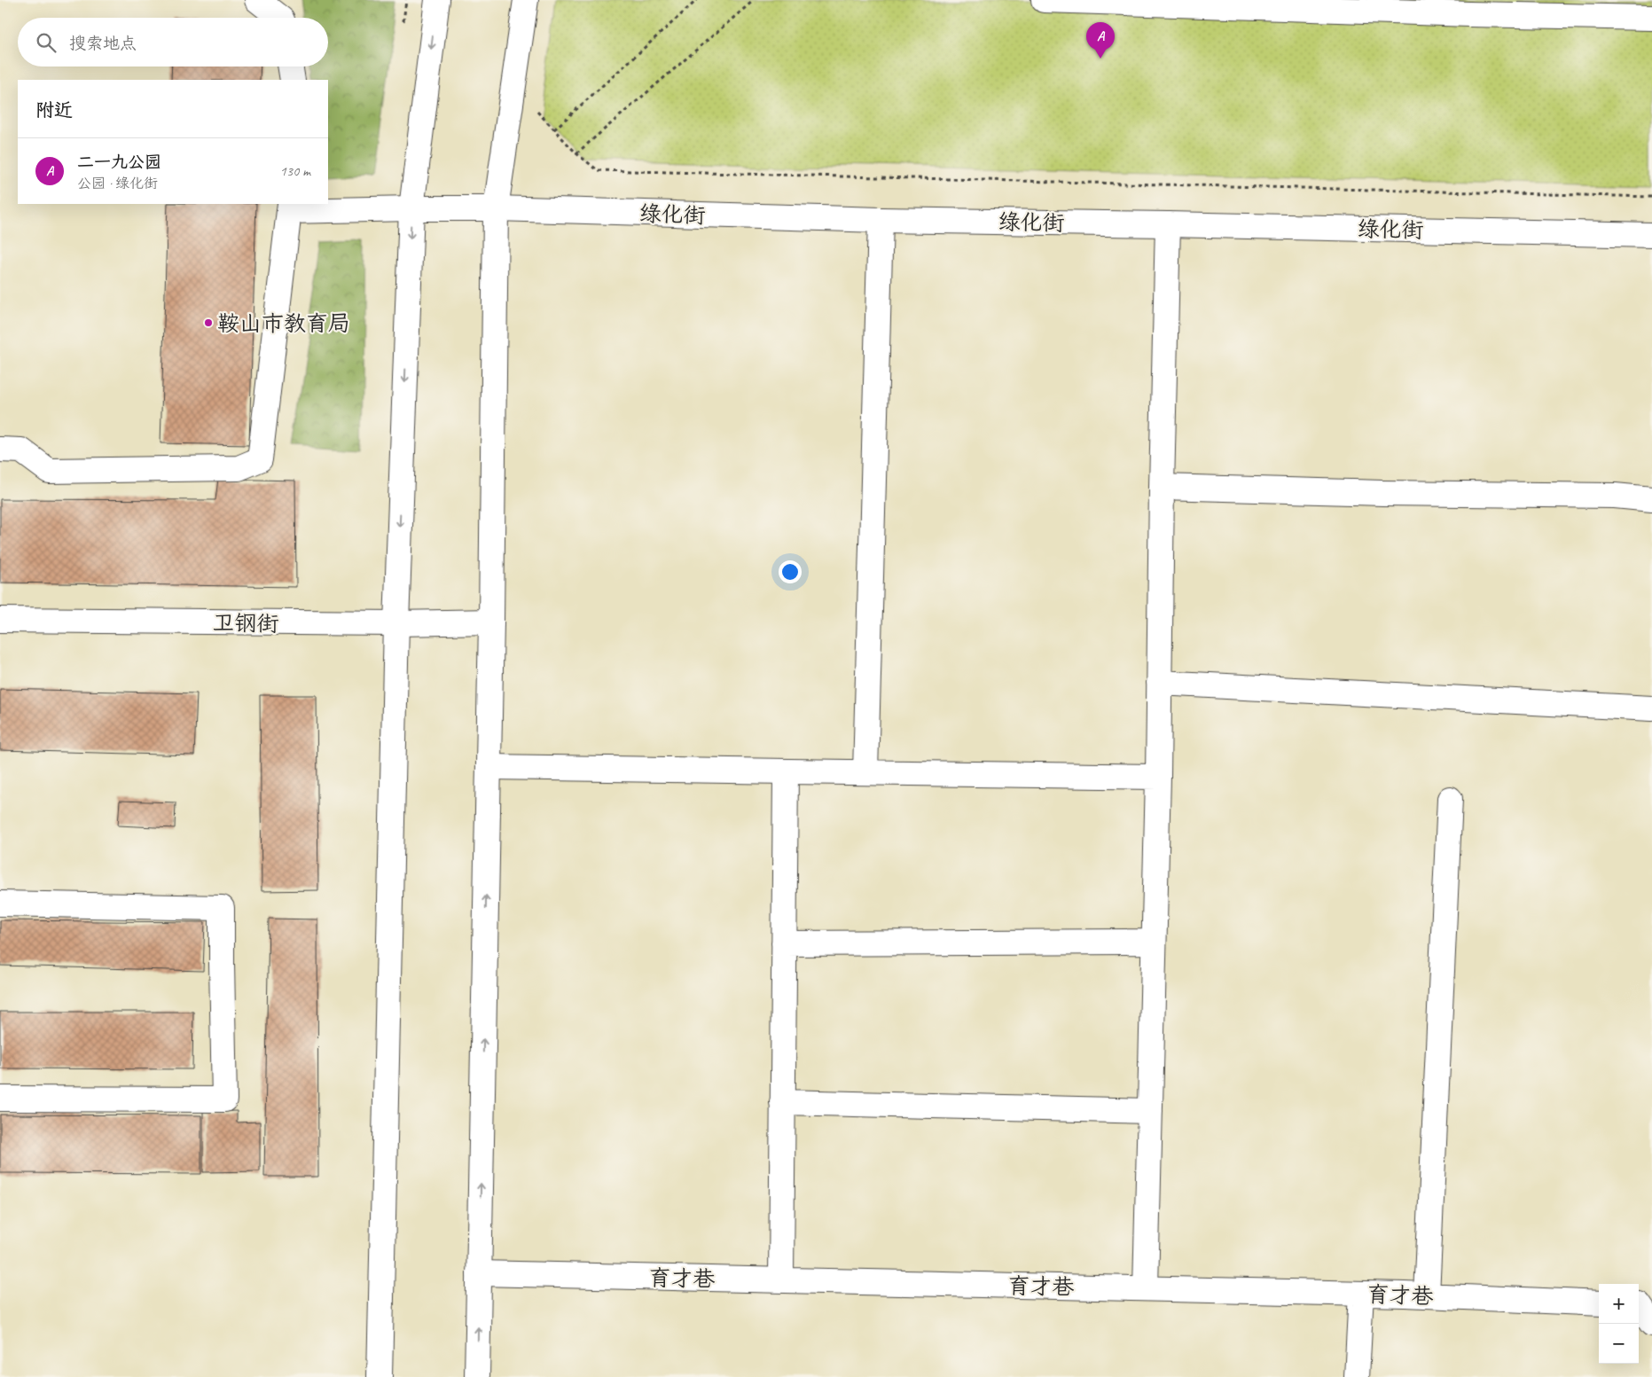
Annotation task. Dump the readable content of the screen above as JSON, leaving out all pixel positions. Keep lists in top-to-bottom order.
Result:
{
  "streets": {
    "main road": ["绿化街", "卫钢街", "育才巷"]
  },
  "places": ["鞍山市教育局"],
  "page": {
    "search": "搜索地点",
    "pins": "A",
    "heading": "附近",
    "list": [
      {
        "mark": "A",
        "name": "二一九公园",
        "note": "公园 · 绿化街",
        "value": "130 m"
      }
    ],
    "map_buttons": ["+", "−"]
  }
}
